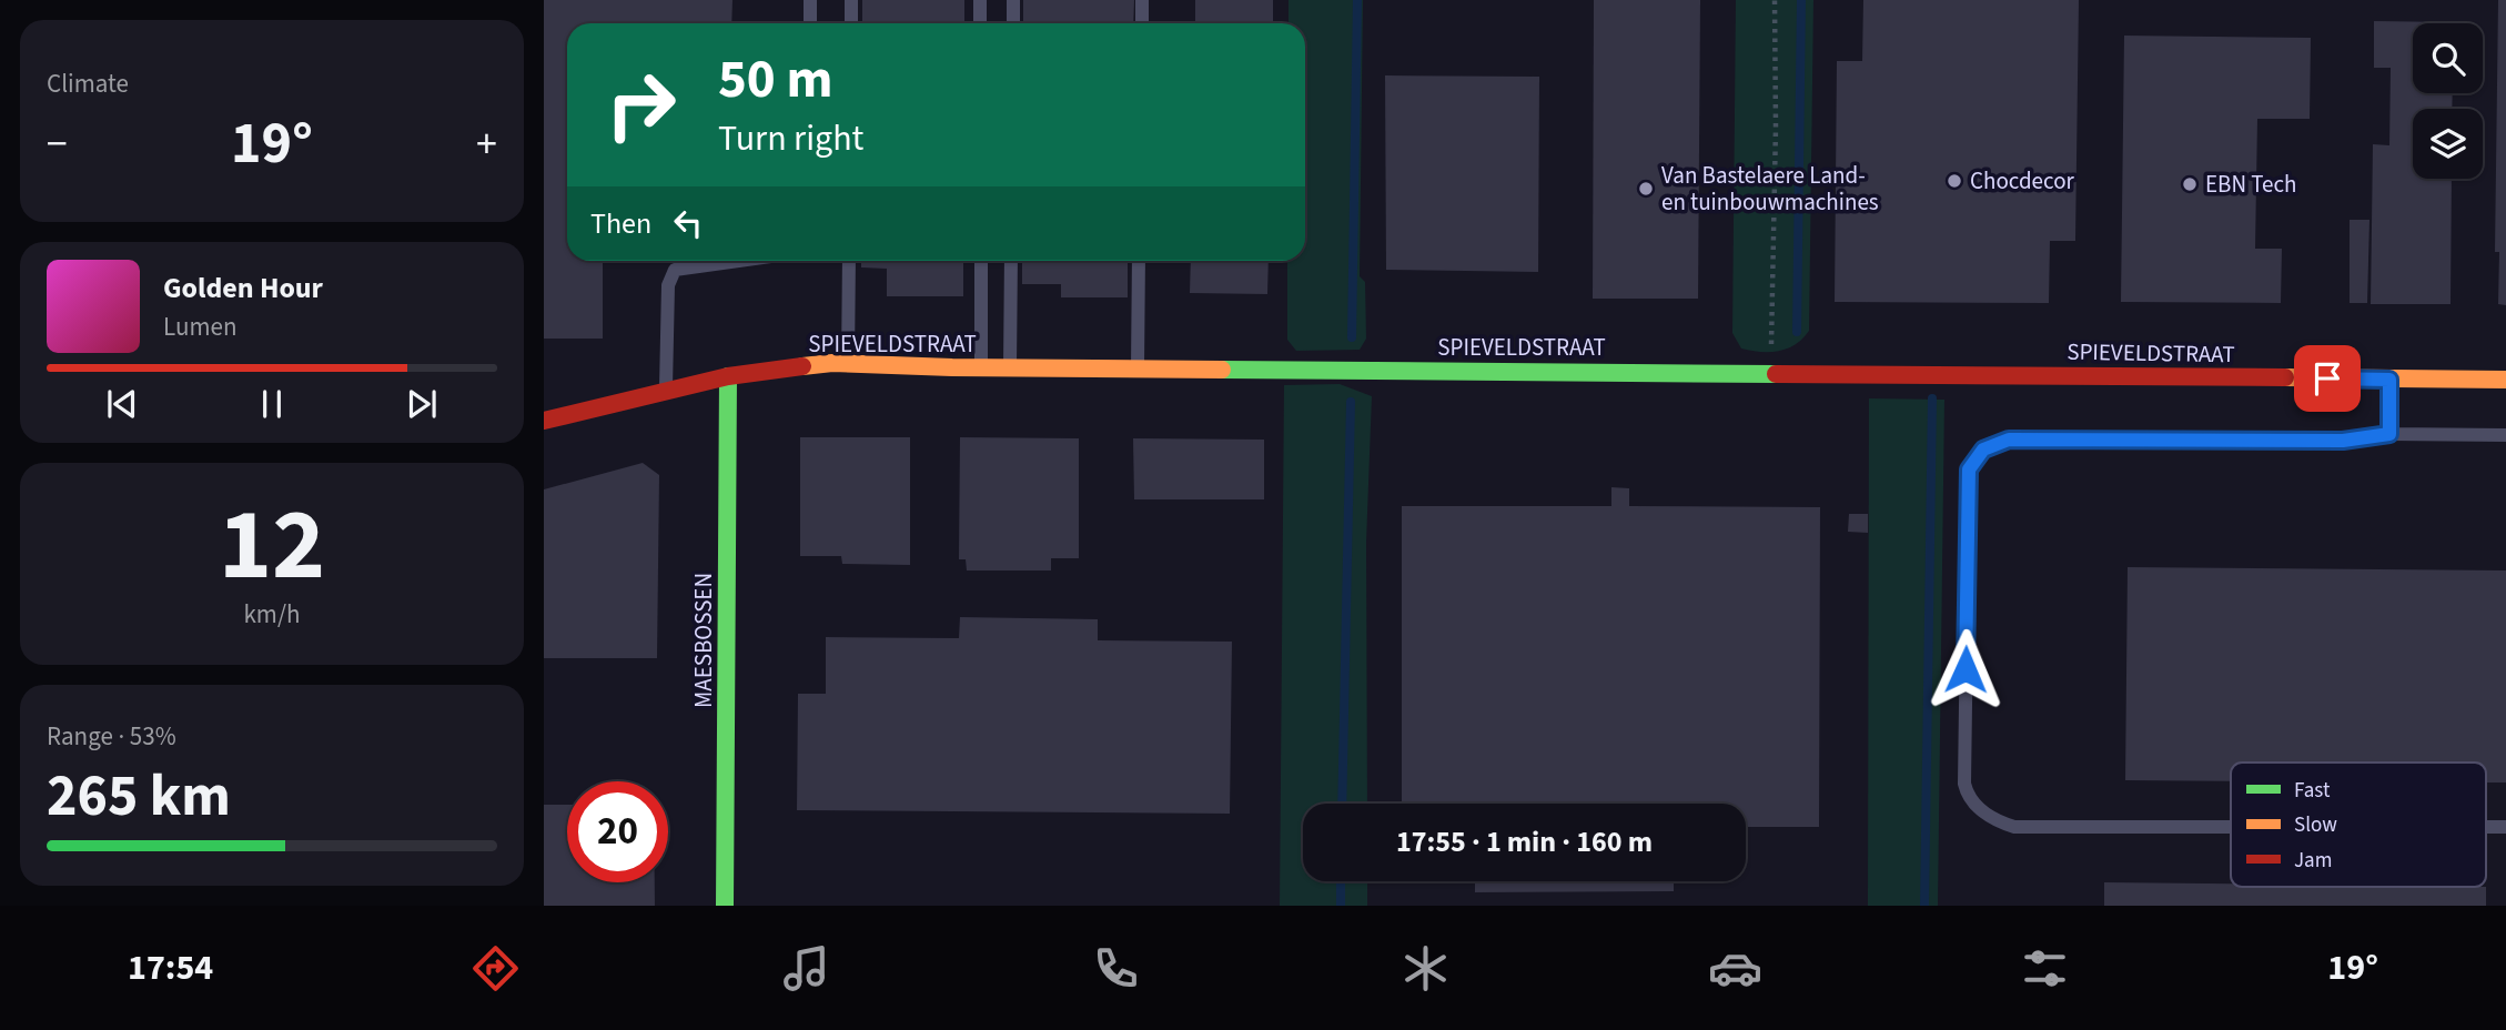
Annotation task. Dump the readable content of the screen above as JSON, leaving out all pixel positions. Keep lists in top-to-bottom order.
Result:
{
  "streets": {
    "street": ["SPIEVELDSTRAAT", "MAESBOSSEN"]
  },
  "crossings": [
    ["SPIEVELDSTRAAT", "MAESBOSSEN"]
  ],
  "places": ["Chocdecor", "EBN Tech", "Van Bastelaere Land- en tuinbouwmachines"],
  "legend": ["Fast", "Slow", "Jam"],
  "page": {
    "tile": [
      "Climate",
      ["12", "km/h"],
      ["Range · 53%", "265 km"]
    ],
    "turn": ["50 m", "Turn right"],
    "heat": ["−", "19°", "+"],
    "then": "Then",
    "song": ["Golden Hour", "Lumen"],
    "limit": "20",
    "trip": "17:55 · 1 min · 160 m",
    "tabs": ["17:54", "19°"]
  }
}
